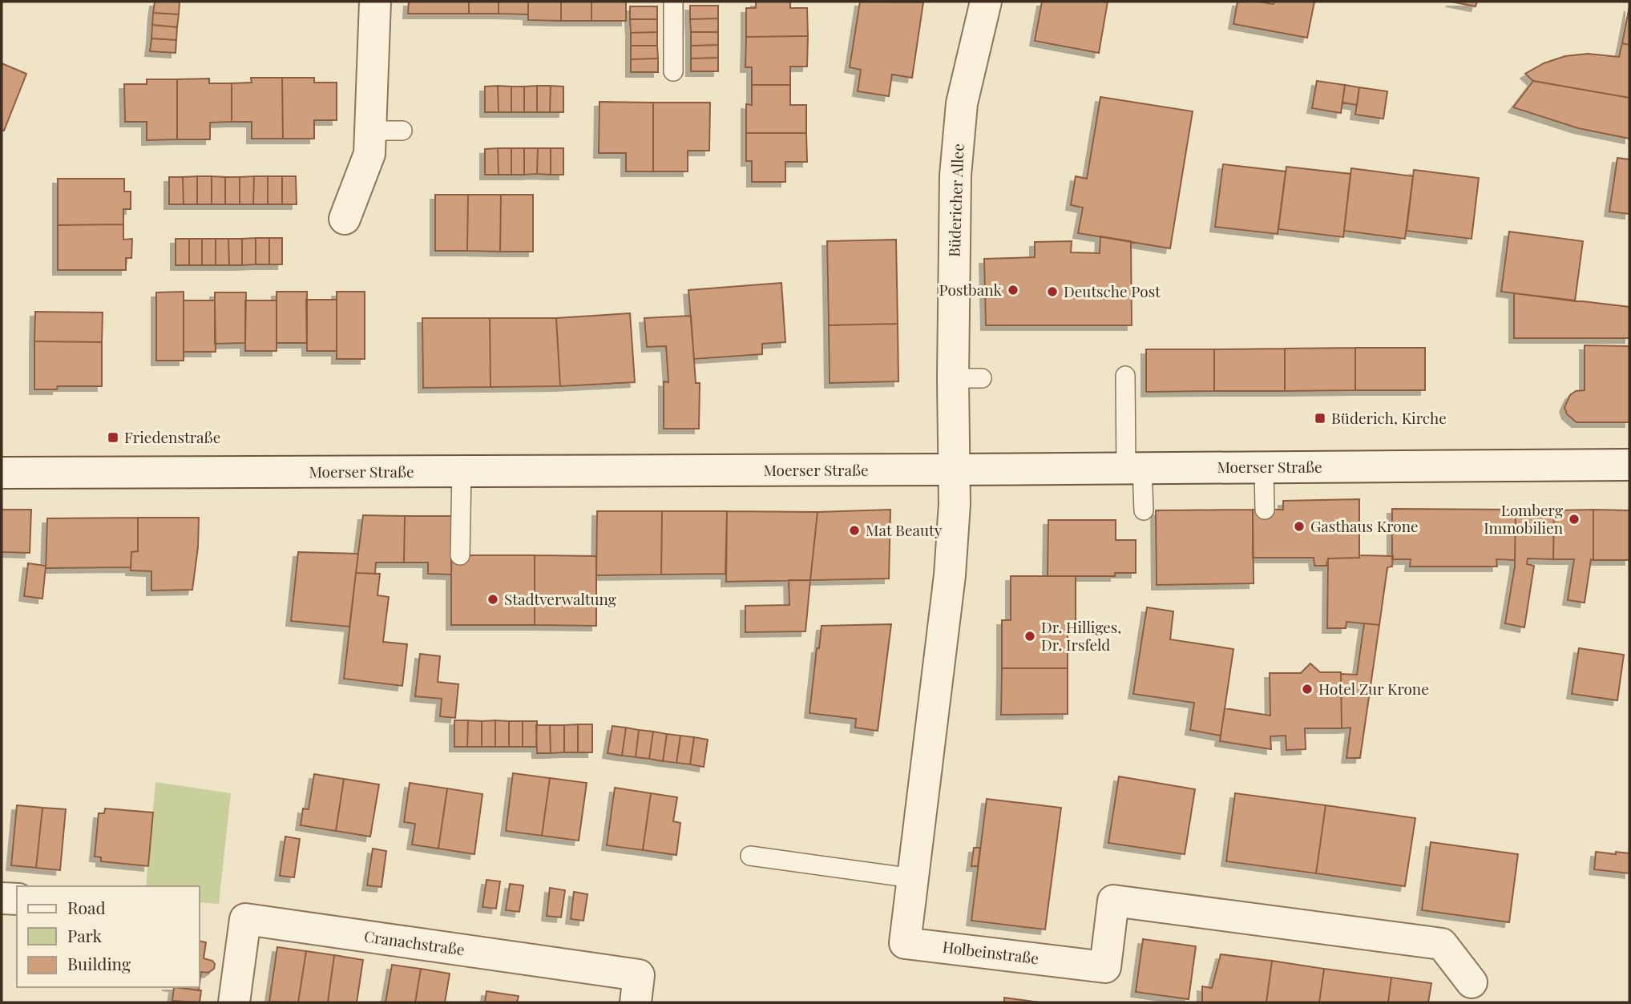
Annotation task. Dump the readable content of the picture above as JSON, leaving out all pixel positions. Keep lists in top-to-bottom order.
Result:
{
  "streets": {
    "street": [
      "Büdericher Allee",
      "Moerser Straße",
      "Cranachstraße",
      "Holbeinstraße"
    ]
  },
  "crossings": [
    ["Büdericher Allee", "Moerser Straße"],
    ["Büdericher Allee", "Holbeinstraße"],
    ["Moerser Straße", "Holbeinstraße"]
  ],
  "places": {
    "other": [
      "Postbank",
      "Deutsche Post",
      "Lomberg Immobilien",
      "Gasthaus Krone",
      "Mat Beauty",
      "Stadtverwaltung",
      "Dr. Hilliges, Dr. Irsfeld",
      "Hotel Zur Krone"
    ],
    "transit": ["Büderich, Kirche", "Friedenstraße"]
  },
  "legend": ["Road", "Park", "Building"]
}
